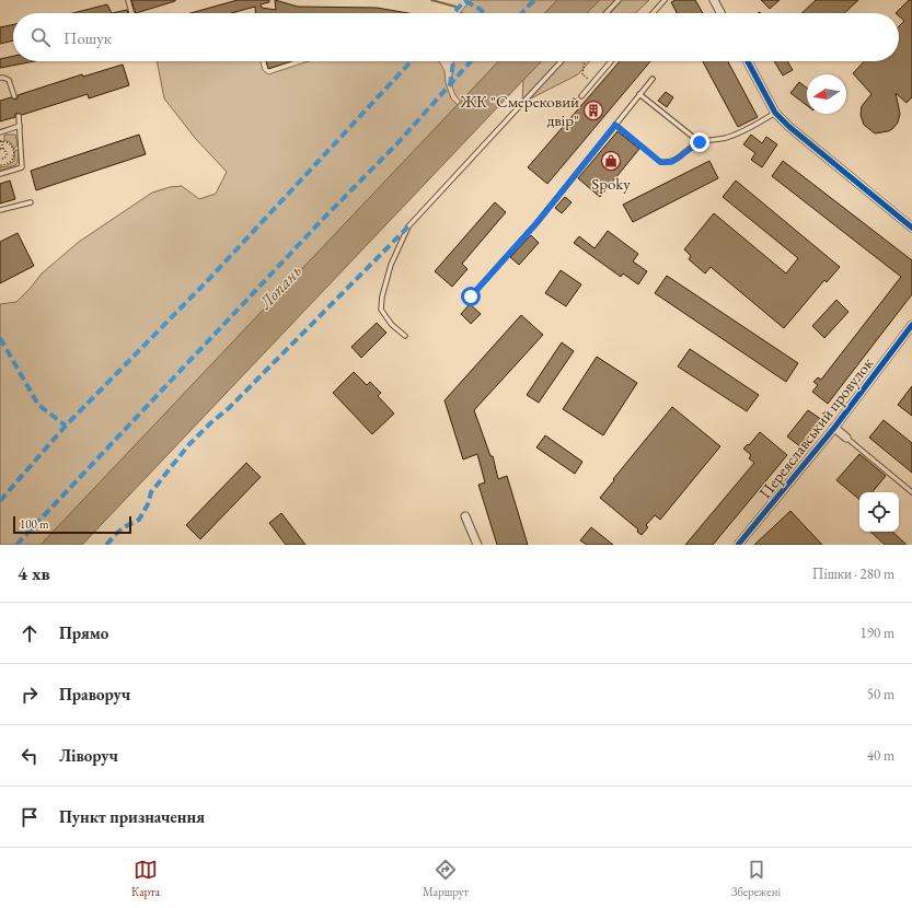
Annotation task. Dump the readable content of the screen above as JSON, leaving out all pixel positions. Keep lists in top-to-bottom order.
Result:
{
  "streets": {
    "street": ["Переяславський провулок"]
  },
  "water": ["Лопань"],
  "places": {
    "building": ["ЖК \"Смерековий двір\""],
    "shop": ["Spoky"]
  },
  "scale_bar": "100 m",
  "north": "left",
  "page": {
    "search": "Пошук",
    "scale": "100 m",
    "heading": ["4 хв", "Пішки · 280 m"],
    "list": [
      ["Прямо", "190 m"],
      ["Праворуч", "50 m"],
      ["Ліворуч", "40 m"],
      "Пункт призначення"
    ],
    "nav": ["Карта", "Маршрут", "Збережені"]
  }
}
